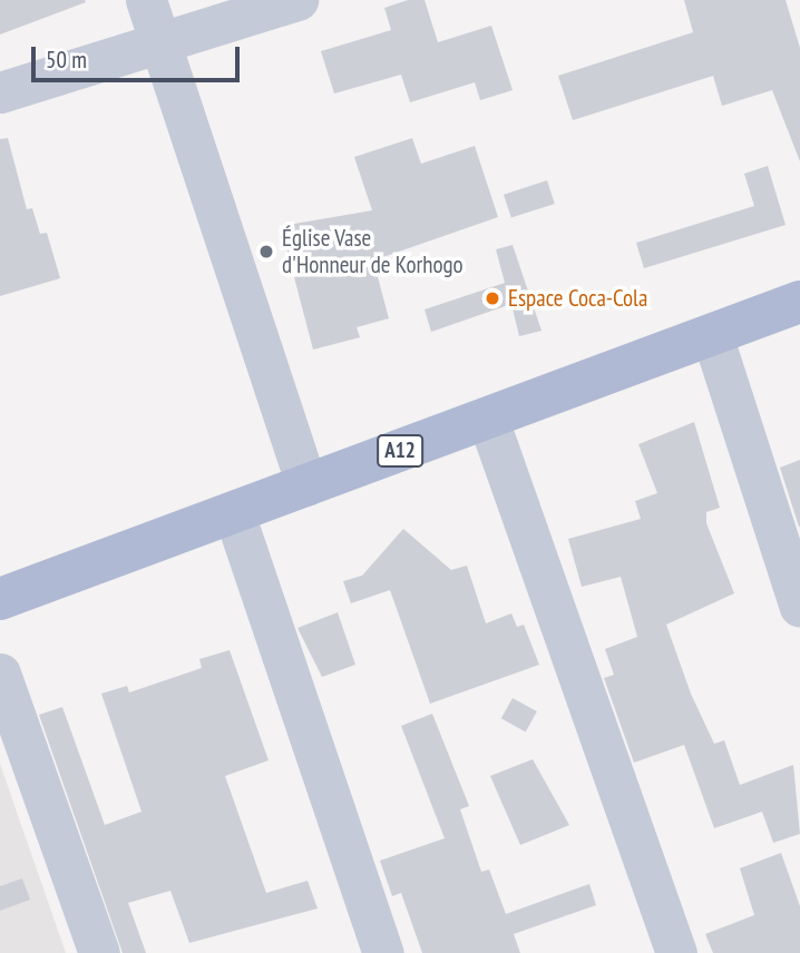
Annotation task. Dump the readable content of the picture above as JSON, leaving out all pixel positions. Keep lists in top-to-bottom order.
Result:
{
  "streets": {
    "main road": ["A12"]
  },
  "places": ["Église Vase d'Honneur de Korhogo", "Espace Coca-Cola"],
  "scale_bar": "50 m"
}
